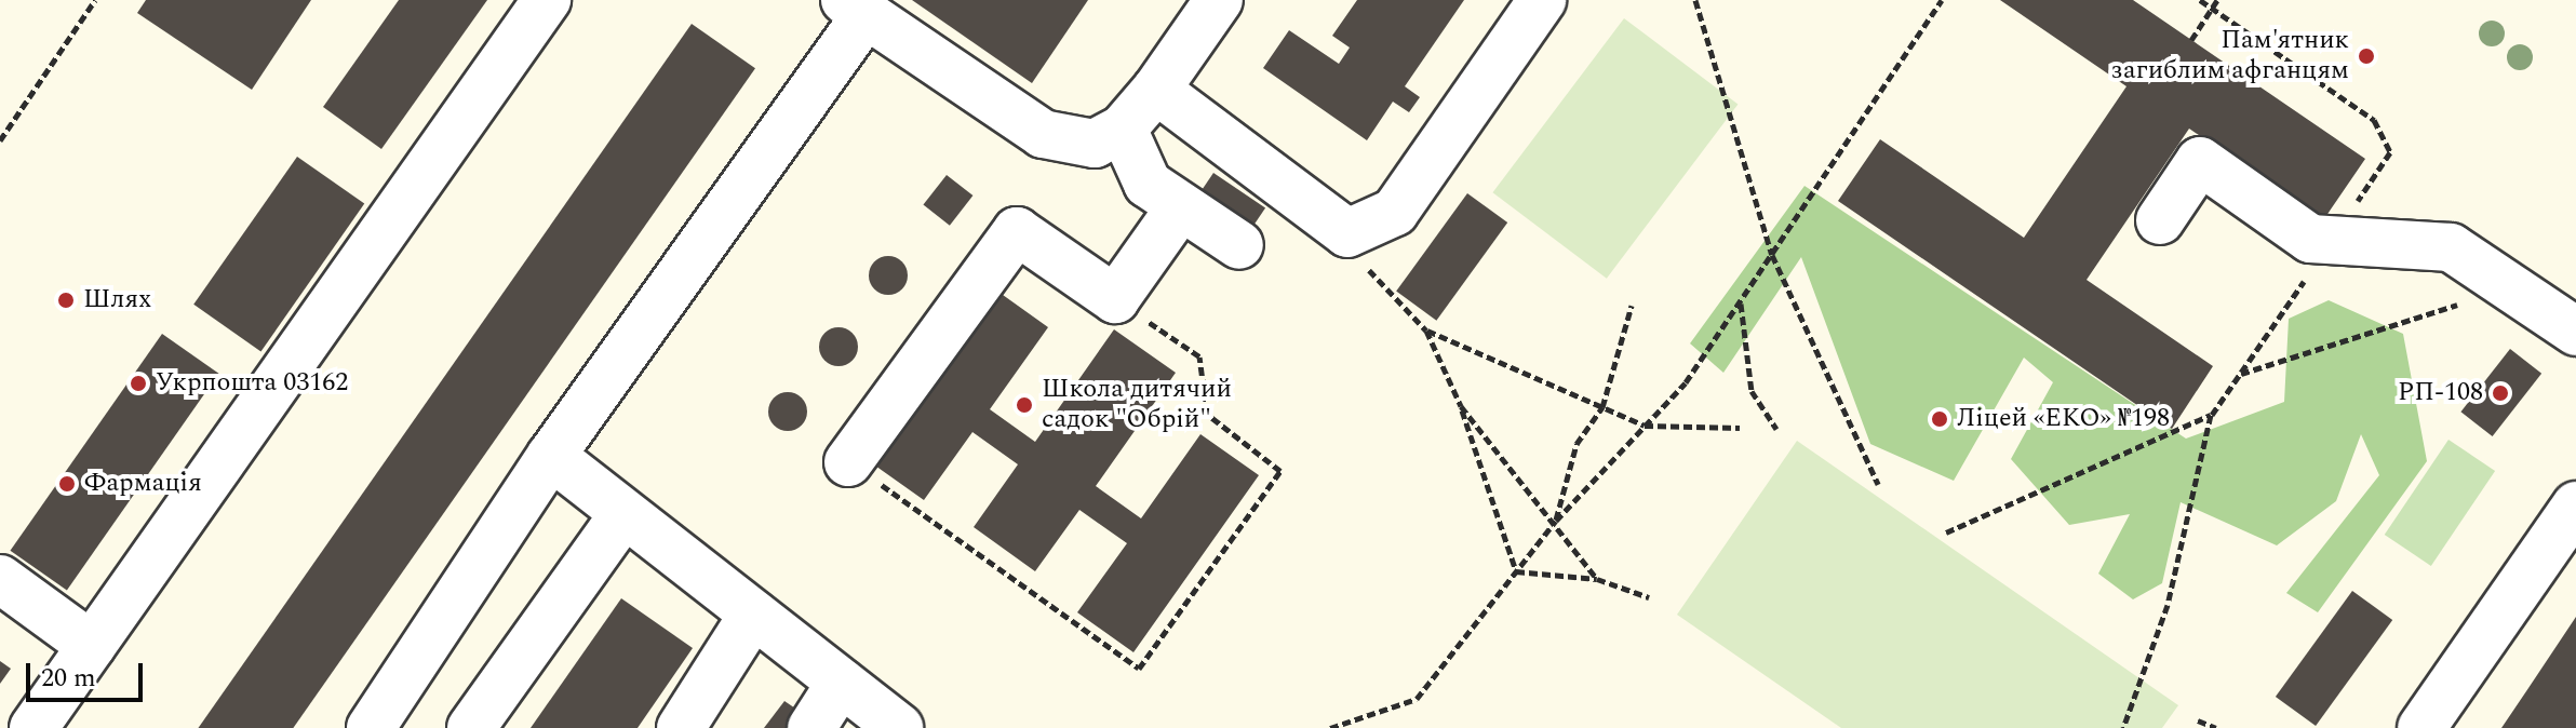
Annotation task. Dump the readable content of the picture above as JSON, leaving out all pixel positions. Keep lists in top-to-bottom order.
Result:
{
  "places": [
    "Пам'ятник загиблим афганцям",
    "Шлях",
    "Укрпошта 03162",
    "РП-108",
    "Школа дитячий садок \"Обрій\"",
    "Ліцей «ЕКО» №198",
    "Фармація"
  ],
  "scale_bar": "20 m"
}
